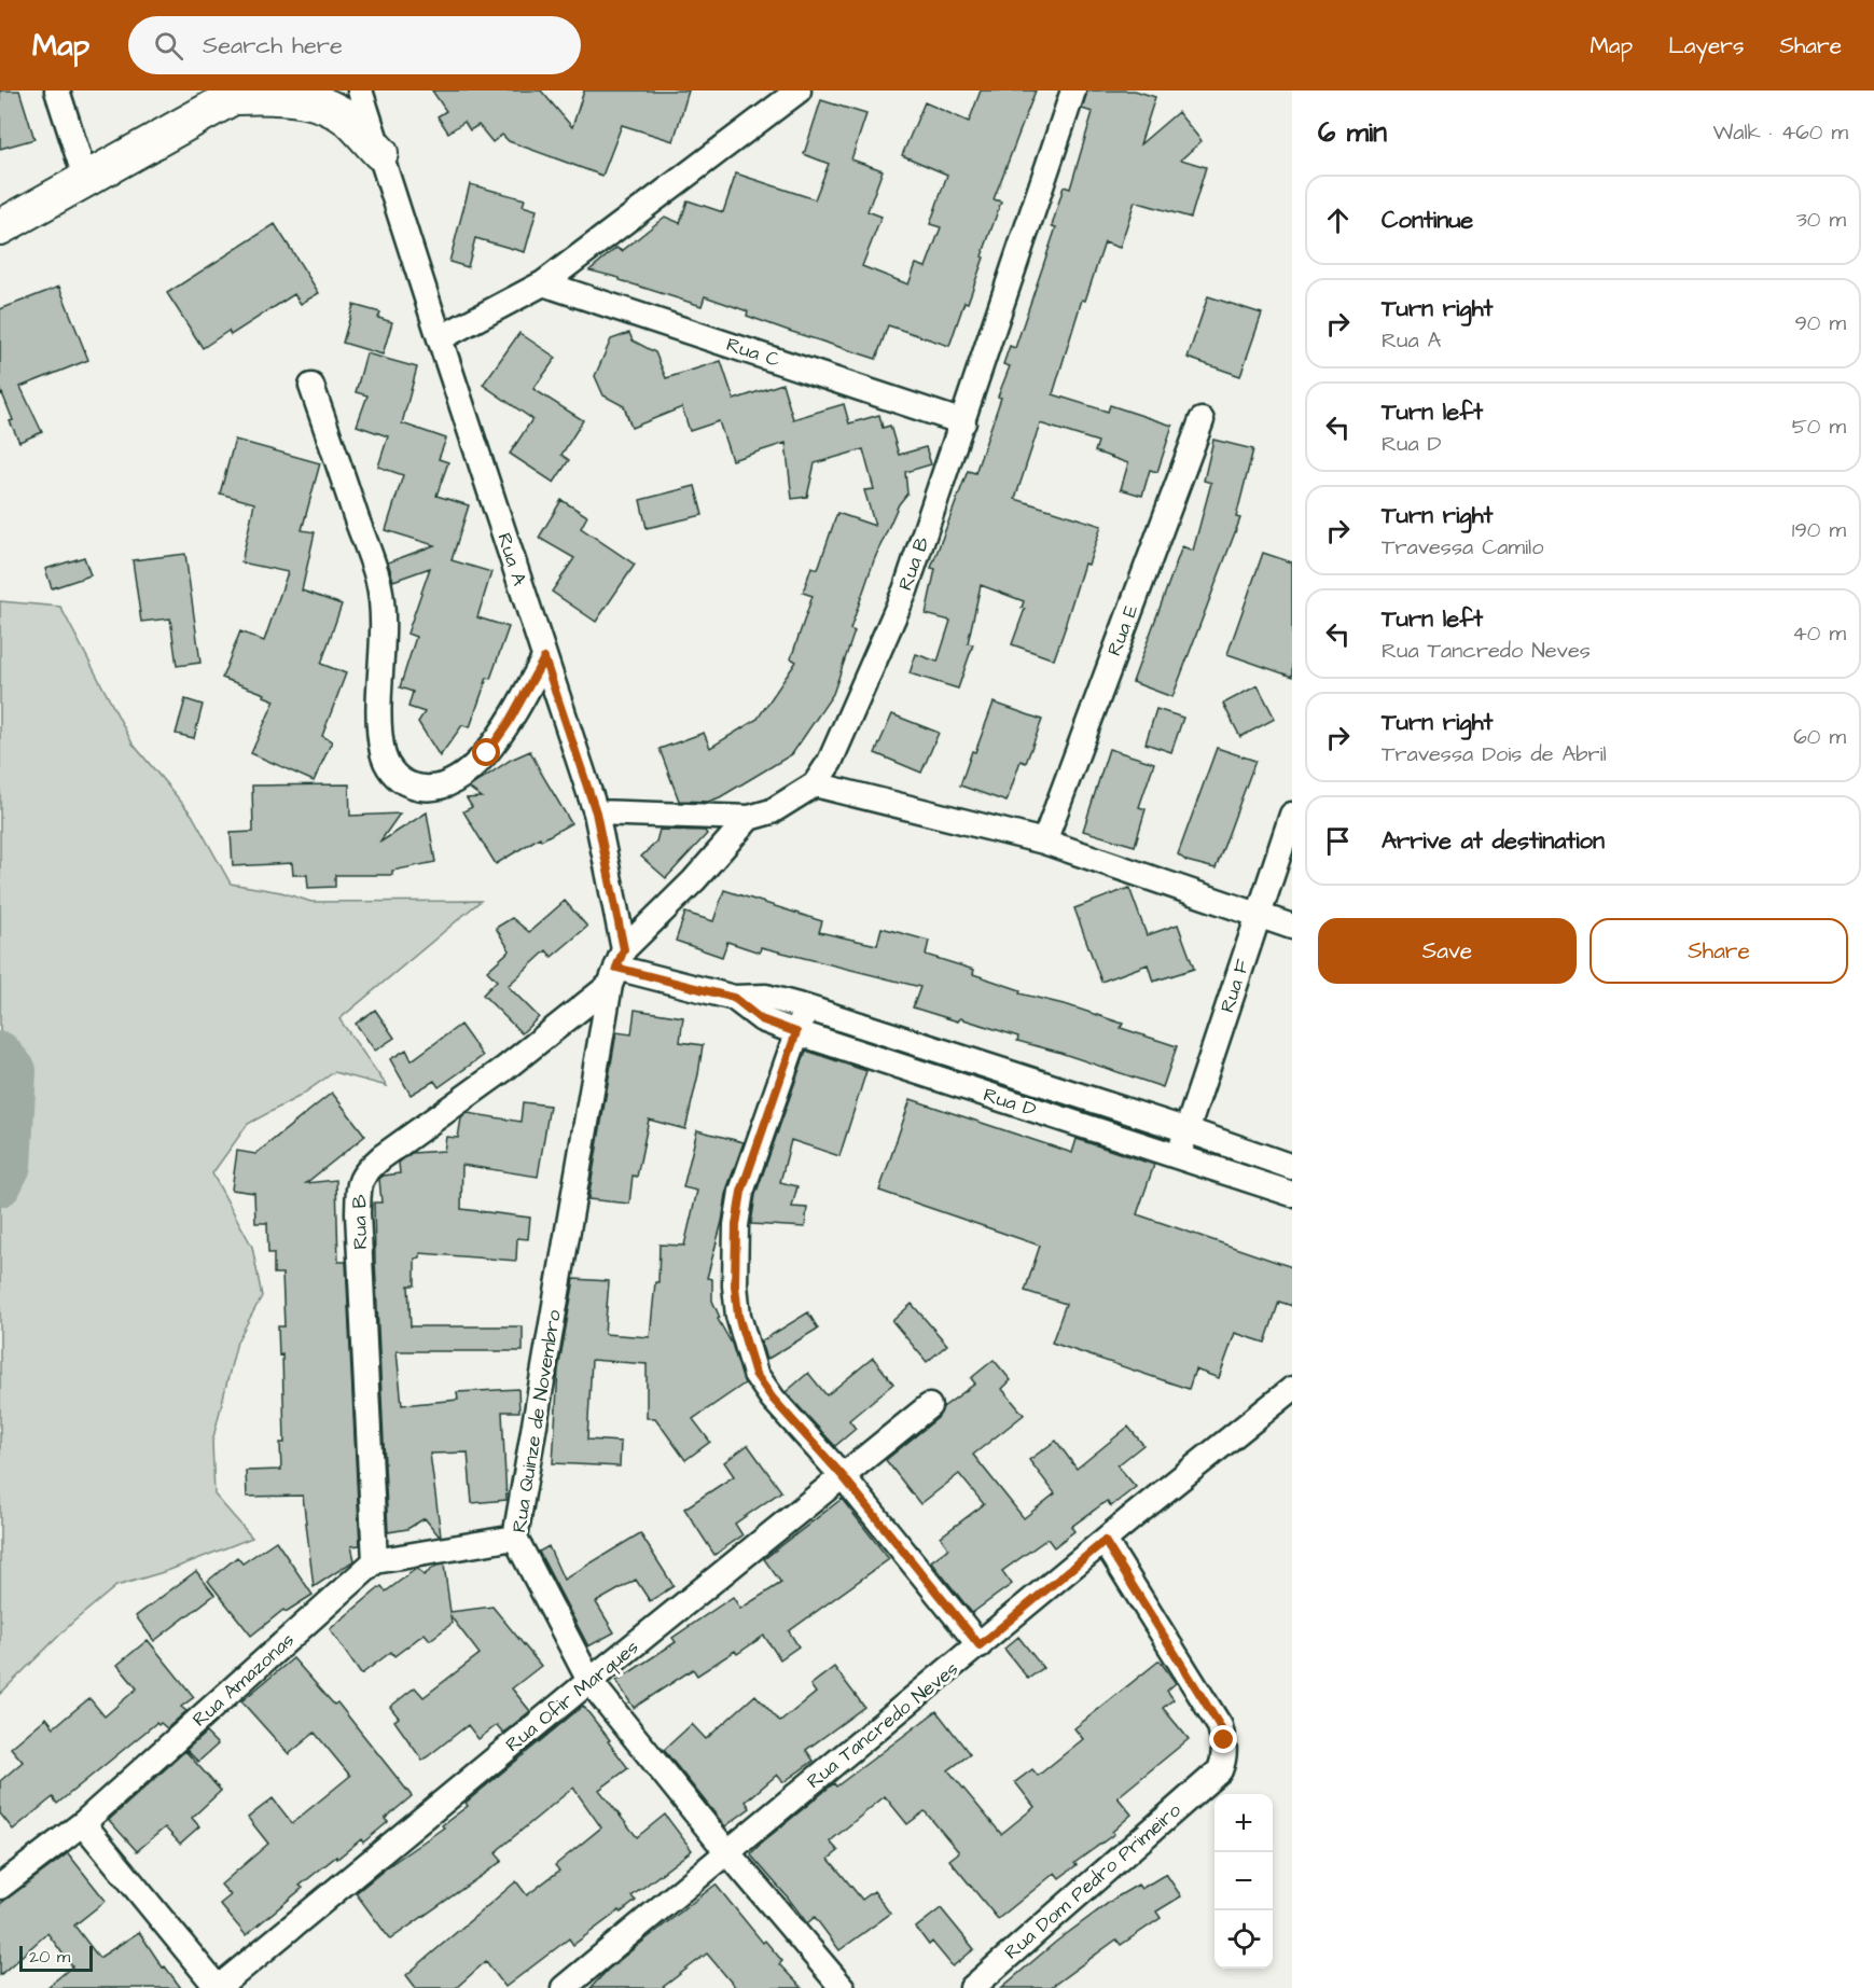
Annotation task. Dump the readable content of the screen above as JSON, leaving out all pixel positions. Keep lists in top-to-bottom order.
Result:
{
  "streets": {
    "street": [
      "Rua C",
      "Rua A",
      "Rua B",
      "Rua E",
      "Rua F",
      "Rua D",
      "Rua Quinze de Novembro",
      "Rua Amazonas",
      "Rua Ofir Marques",
      "Rua Tancredo Neves",
      "Rua Dom Pedro Primeiro"
    ]
  },
  "crossings": [
    ["Rua C", "Rua B"],
    ["Rua A", "Rua B"],
    ["Rua A", "Rua D"],
    ["Rua A", "Rua Quinze de Novembro"],
    ["Rua B", "Rua D"],
    ["Rua B", "Rua Quinze de Novembro"],
    ["Rua B", "Rua Amazonas"],
    ["Rua F", "Rua D"],
    ["Rua D", "Rua Quinze de Novembro"],
    ["Rua Quinze de Novembro", "Rua Ofir Marques"],
    ["Rua Quinze de Novembro", "Rua Tancredo Neves"],
    ["Rua Tancredo Neves", "Rua Dom Pedro Primeiro"]
  ],
  "scale_bar": "20 m",
  "page": {
    "header": "Map",
    "search": "Search here",
    "nav": ["Map", "Layers", "Share"],
    "heading": ["6 min", "Walk · 460 m"],
    "list": [
      ["Continue", "30 m"],
      ["Turn right", "Rua A", "90 m"],
      ["Turn left", "Rua D", "50 m"],
      ["Turn right", "Travessa Camilo", "190 m"],
      ["Turn left", "Rua Tancredo Neves", "40 m"],
      ["Turn right", "Travessa Dois de Abril", "60 m"],
      "Arrive at destination"
    ],
    "buttons": ["Save", "Share"],
    "map_buttons": ["+", "−"],
    "scale": "20 m"
  }
}
